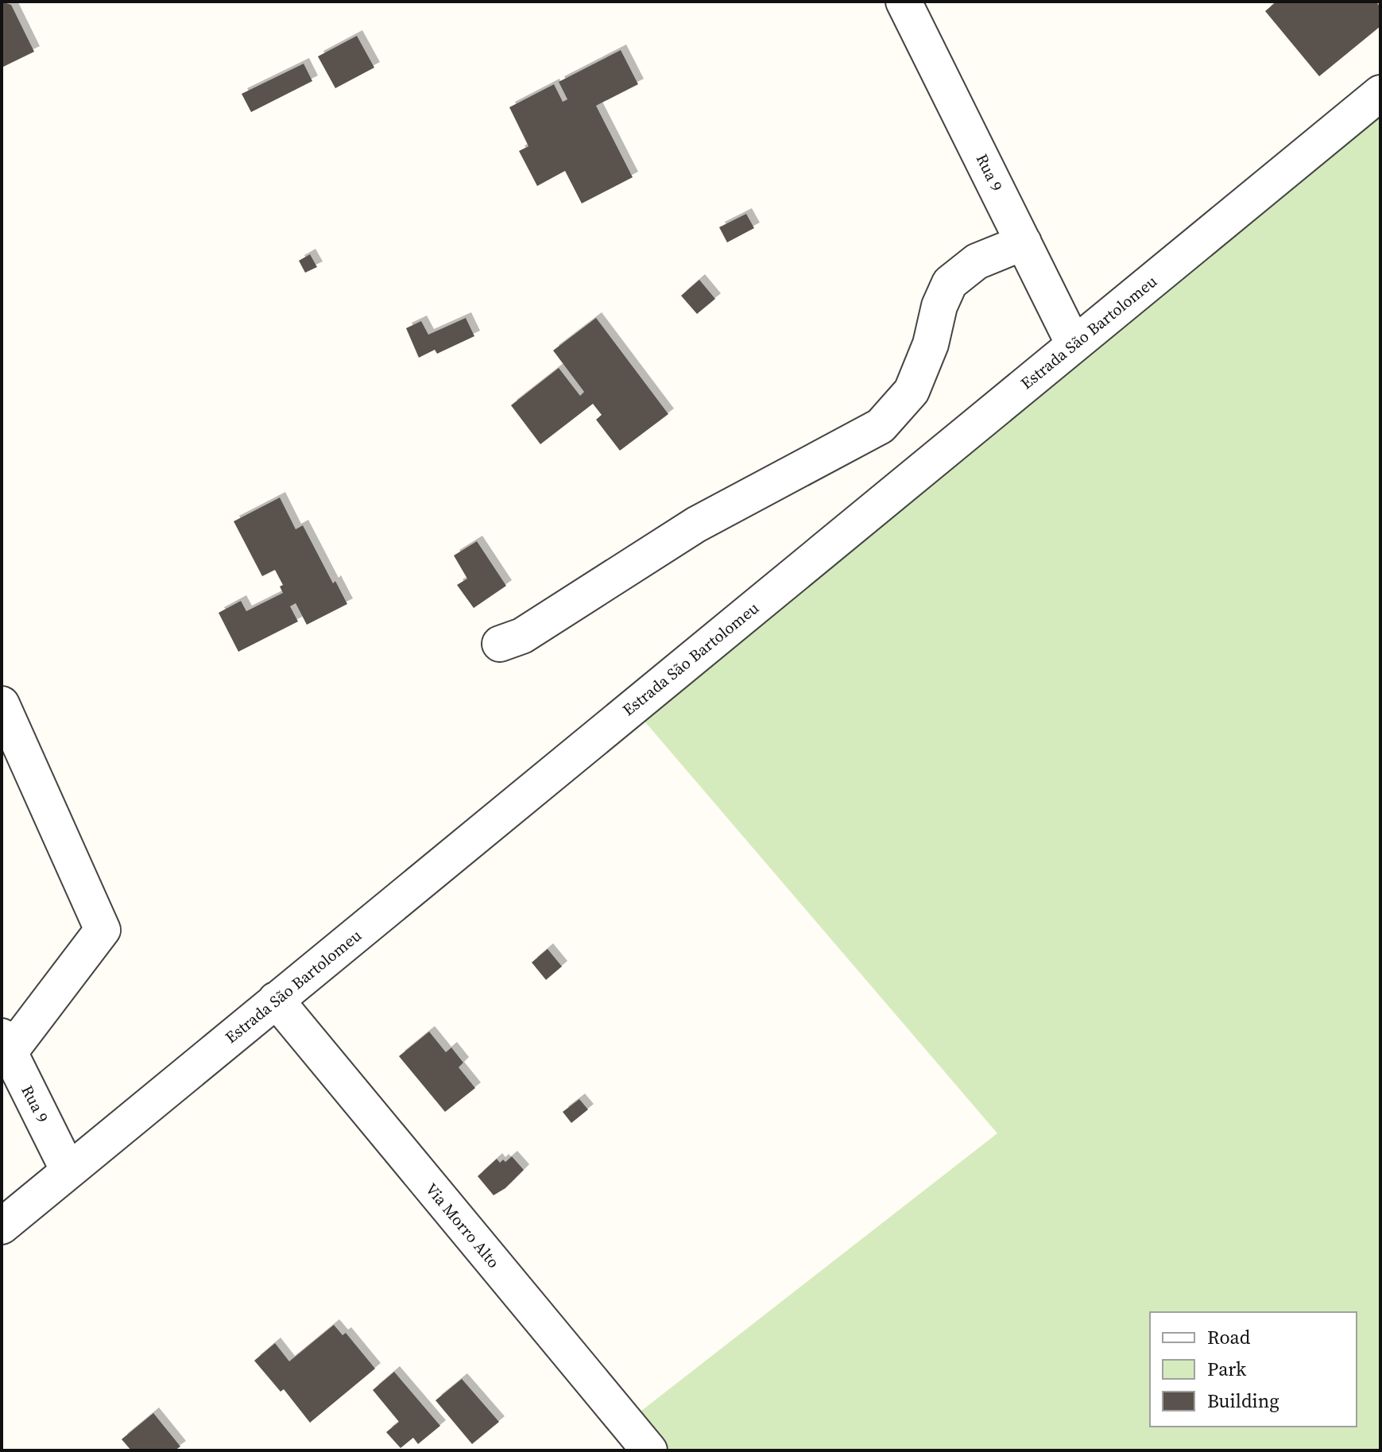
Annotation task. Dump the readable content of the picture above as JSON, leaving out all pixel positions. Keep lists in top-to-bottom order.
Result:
{
  "streets": {
    "street": ["Rua 9", "Estrada São Bartolomeu", "Via Morro Alto"]
  },
  "crossings": [
    ["Rua 9", "Estrada São Bartolomeu"],
    ["Estrada São Bartolomeu", "Via Morro Alto"]
  ],
  "legend": ["Road", "Park", "Building"]
}
